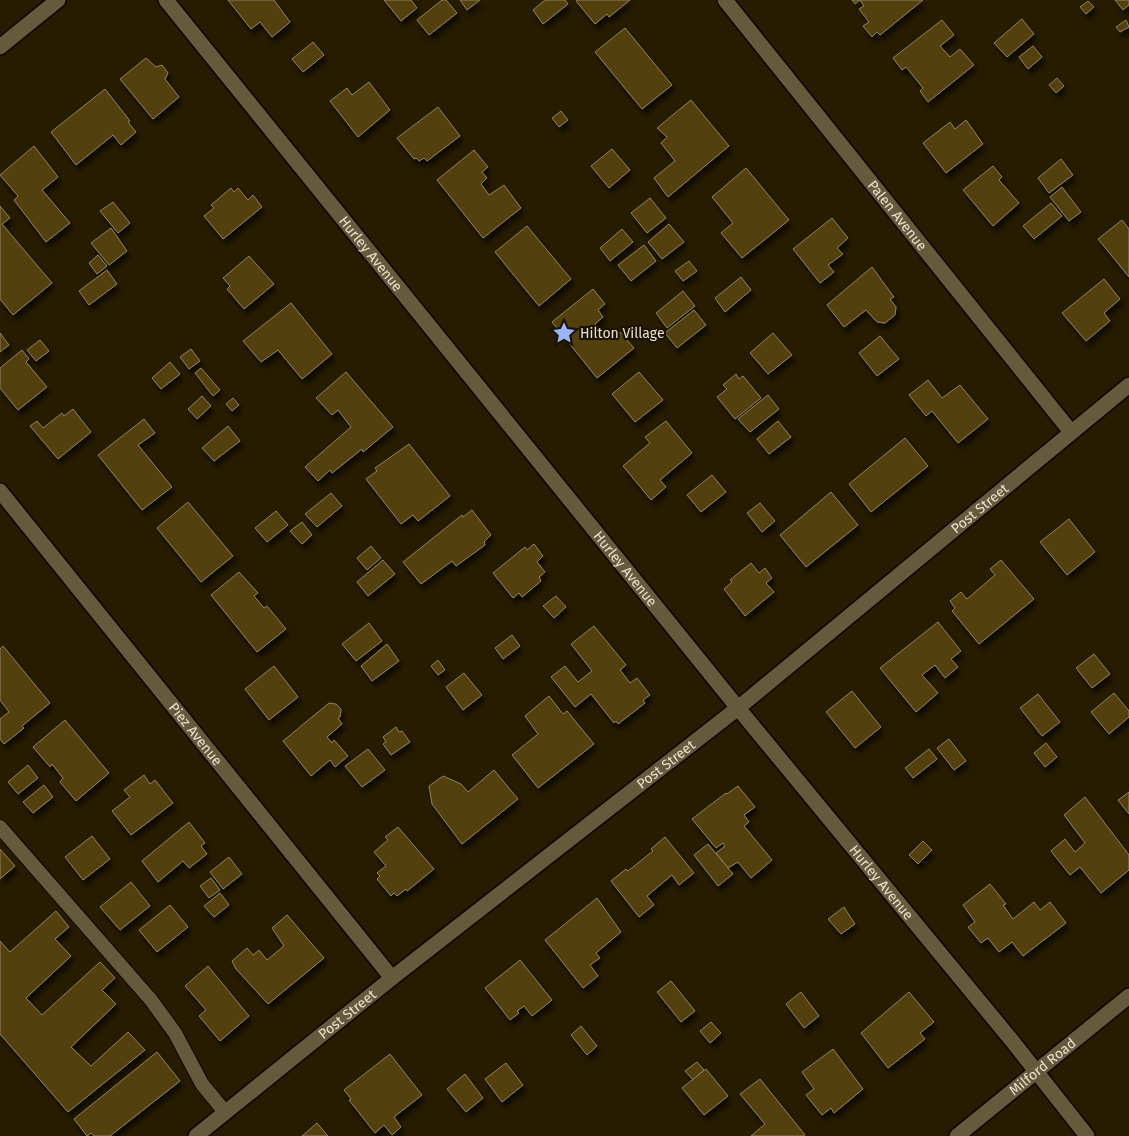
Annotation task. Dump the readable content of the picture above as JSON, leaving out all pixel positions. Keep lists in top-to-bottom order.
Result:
{
  "streets": {
    "street": [
      "Palen Avenue",
      "Hurley Avenue",
      "Post Street",
      "Piez Avenue",
      "Milford Road"
    ]
  },
  "crossings": [
    ["Palen Avenue", "Post Street"],
    ["Hurley Avenue", "Post Street"],
    ["Hurley Avenue", "Milford Road"],
    ["Post Street", "Piez Avenue"]
  ],
  "places": {
    "place": ["Hilton Village"]
  }
}
